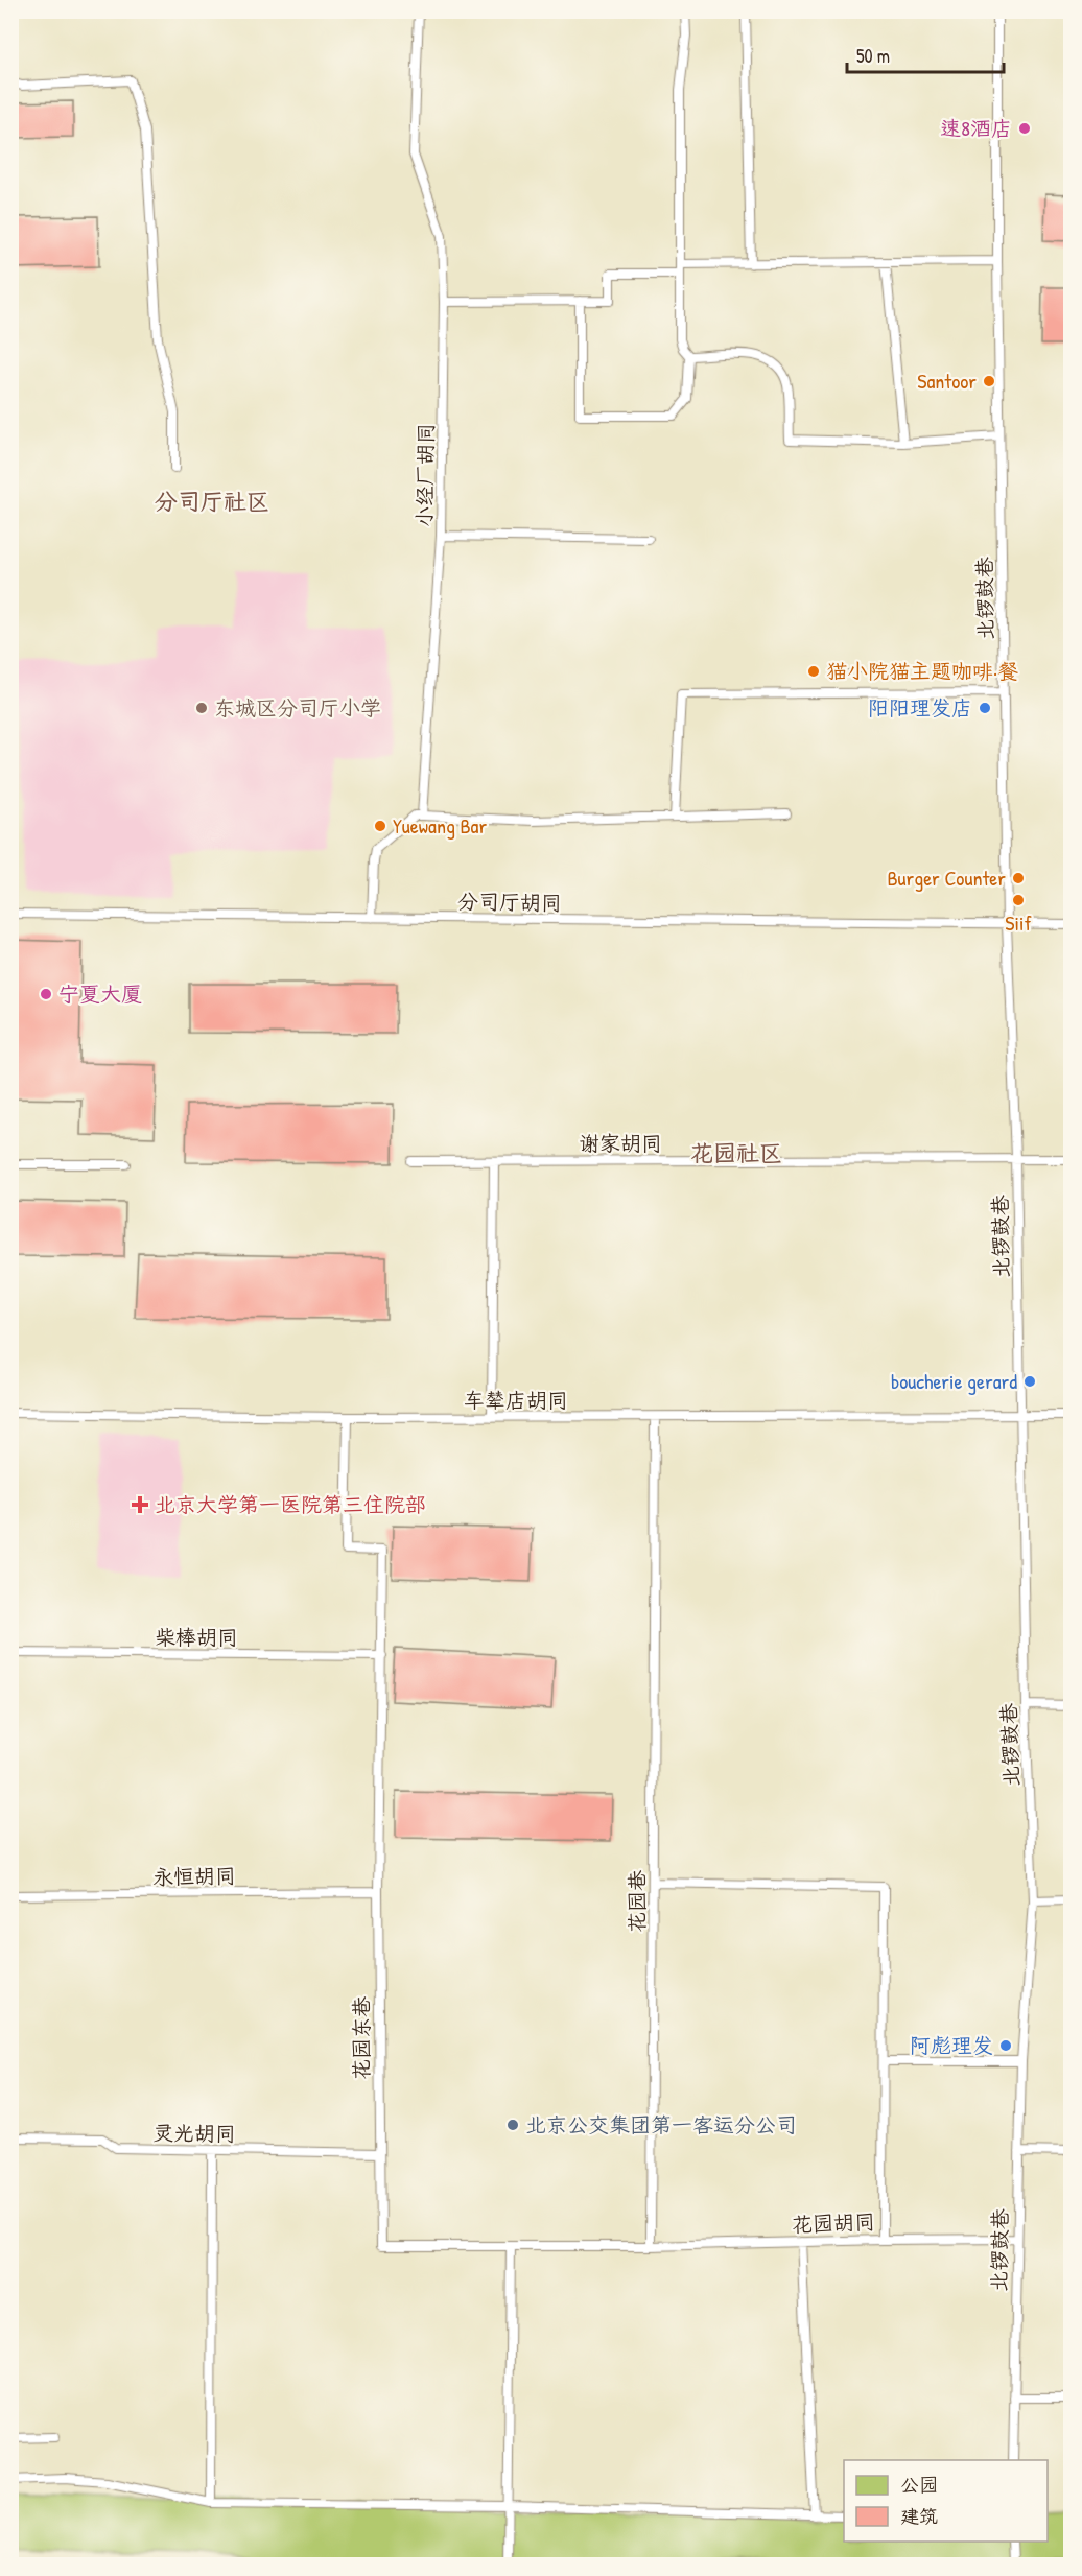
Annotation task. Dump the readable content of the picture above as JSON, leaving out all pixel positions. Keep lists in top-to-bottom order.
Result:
{
  "streets": {
    "lane": [
      "小经厂胡同",
      "北锣鼓巷",
      "分司厅胡同",
      "谢家胡同",
      "车辇店胡同",
      "柴棒胡同",
      "永恒胡同",
      "花园巷",
      "花园东巷",
      "灵光胡同",
      "花园胡同"
    ]
  },
  "crossings": [
    ["北锣鼓巷", "分司厅胡同"],
    ["北锣鼓巷", "谢家胡同"],
    ["北锣鼓巷", "车辇店胡同"],
    ["北锣鼓巷", "花园胡同"],
    ["车辇店胡同", "花园巷"],
    ["车辇店胡同", "花园东巷"],
    ["柴棒胡同", "花园东巷"],
    ["永恒胡同", "花园东巷"],
    ["花园巷", "花园胡同"],
    ["花园东巷", "灵光胡同"]
  ],
  "districts": ["分司厅社区", "花园社区"],
  "places": {
    "other": [
      "速8酒店",
      "Santoor",
      "猫小院猫主题咖啡·餐",
      "东城区分司厅小学",
      "阳阳理发店",
      "Yuewang Bar",
      "Burger Counter",
      "Siif",
      "宁夏大厦",
      "boucherie gerard",
      "阿彪理发",
      "北京公交集团第一客运分公司"
    ],
    "health": ["北京大学第一医院第三住院部"]
  },
  "legend": ["公园", "建筑"],
  "scale_bar": "50 m"
}
